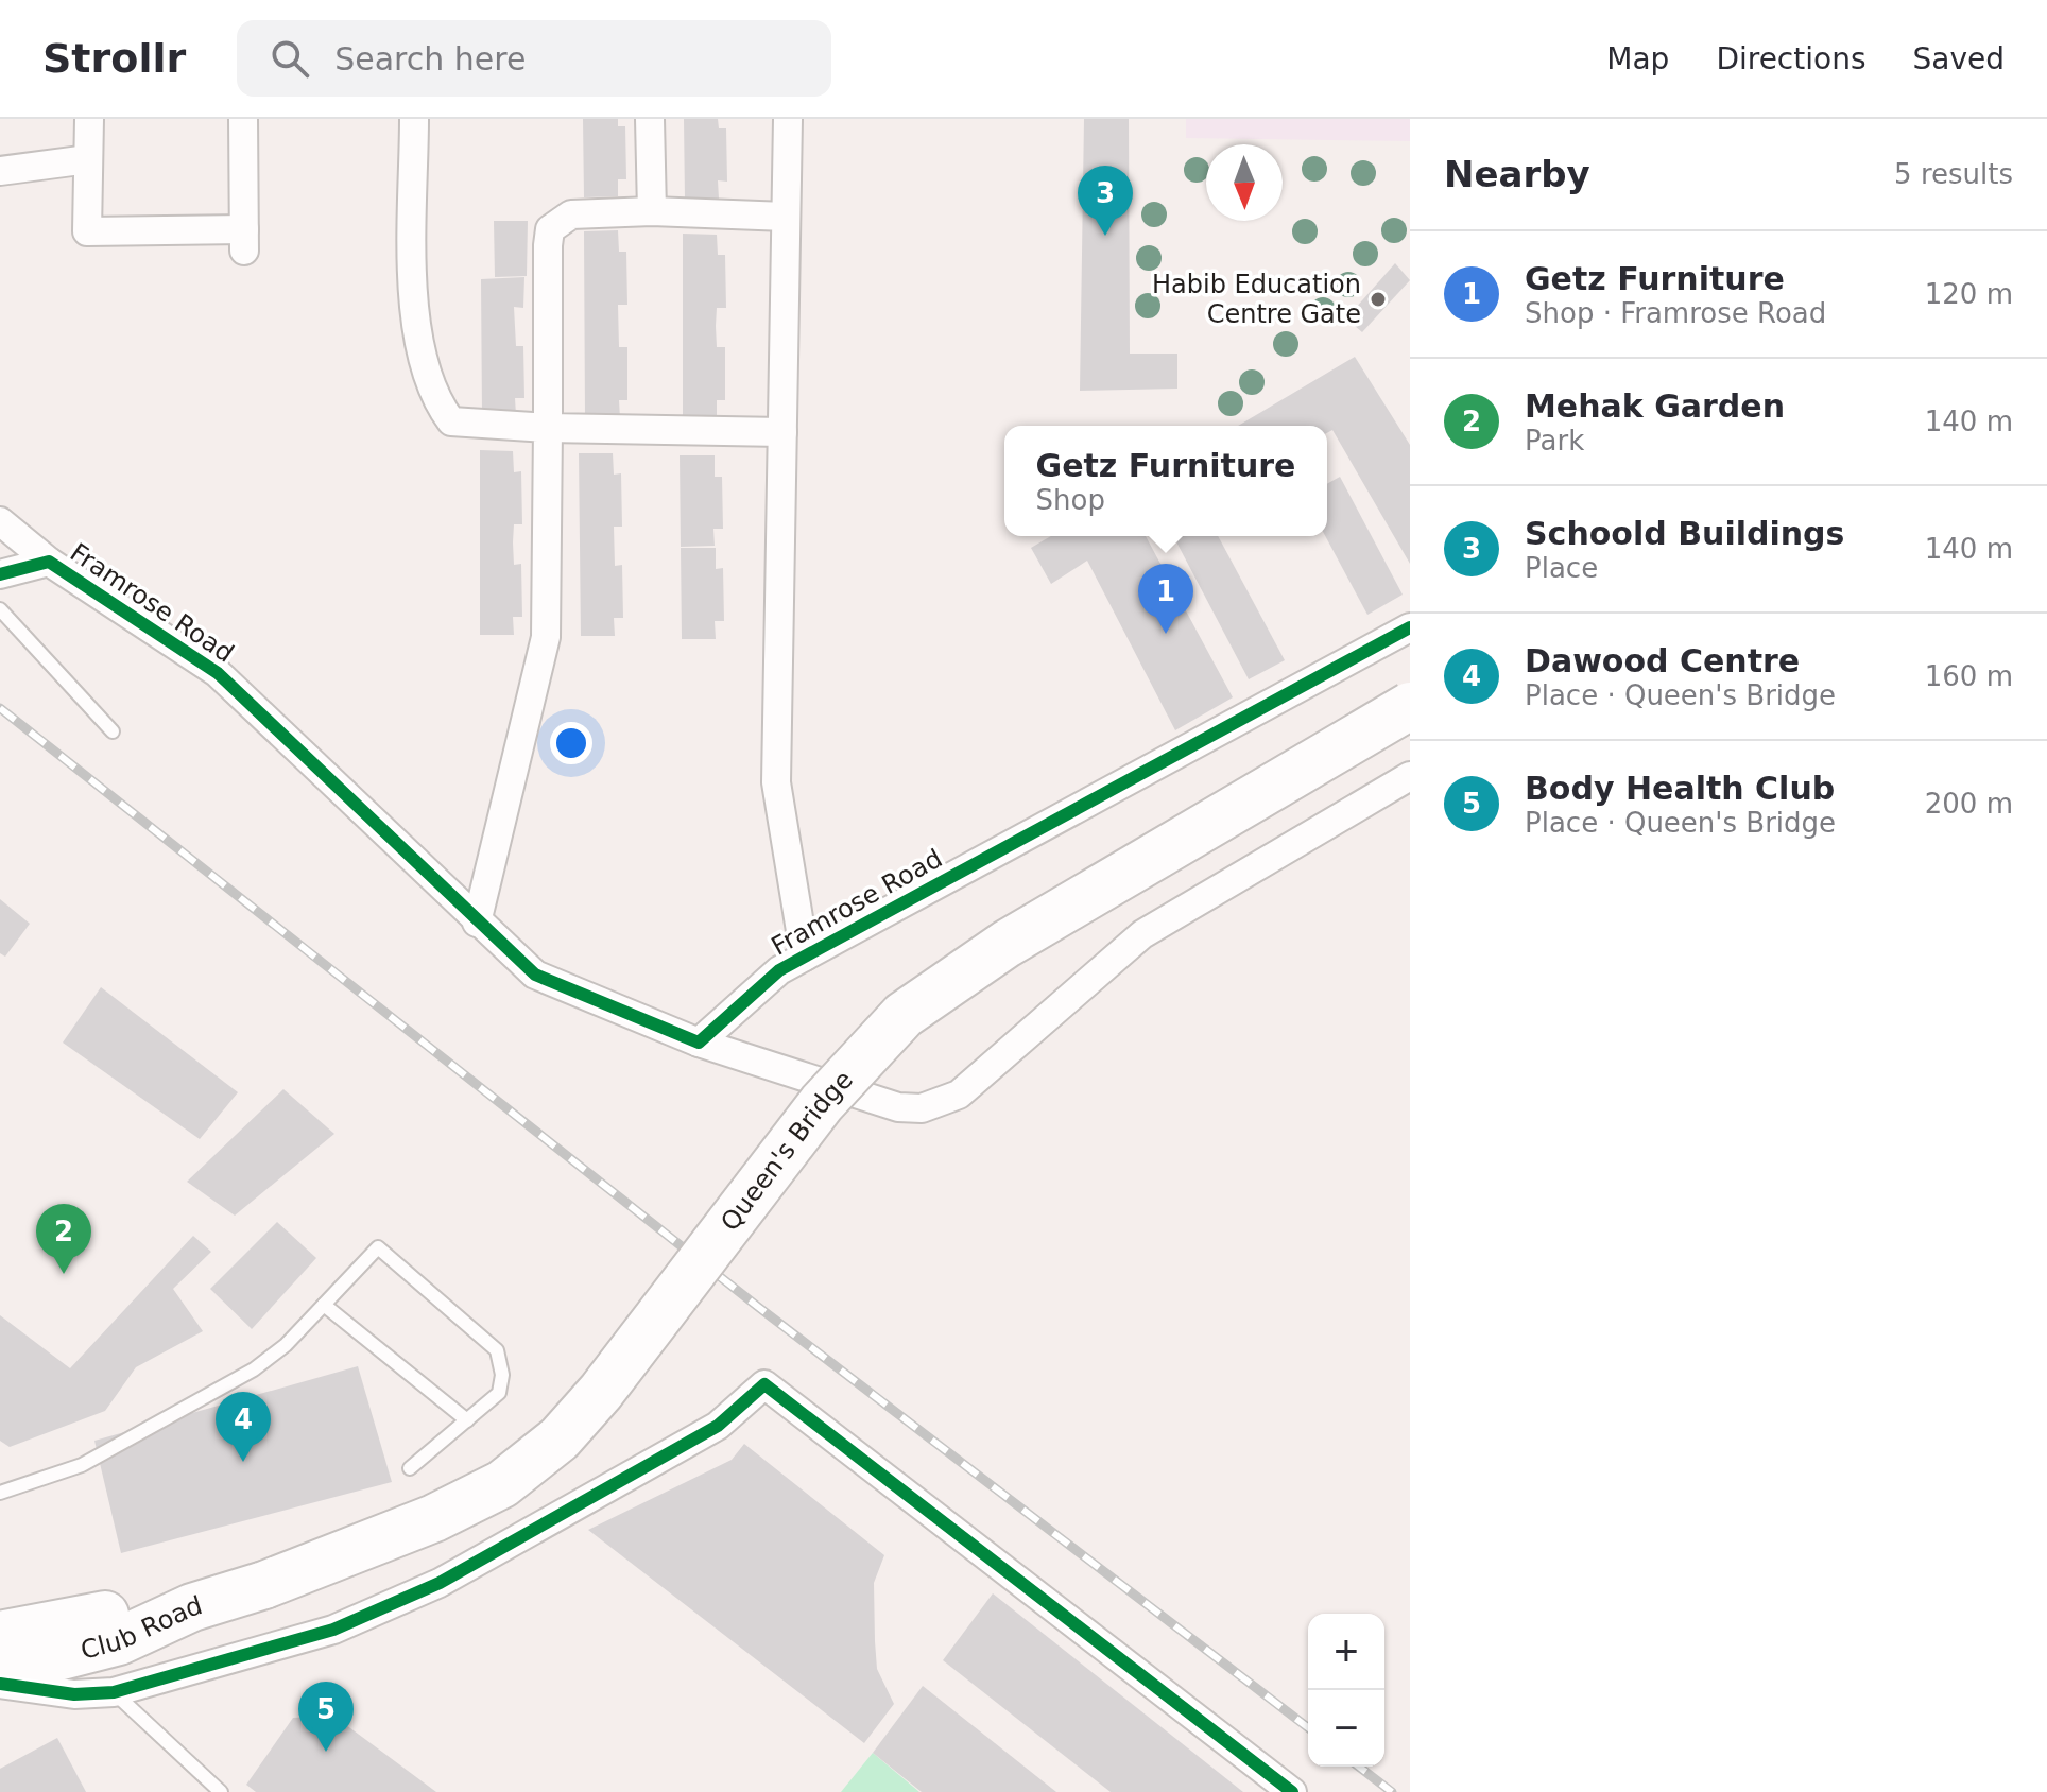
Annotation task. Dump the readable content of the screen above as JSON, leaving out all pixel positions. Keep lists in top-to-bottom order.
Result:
{
  "streets": {
    "highway": ["Queen's Bridge", "Club Road"],
    "street": ["Framrose Road"]
  },
  "crossings": [
    ["Queen's Bridge", "Club Road"]
  ],
  "places": ["Habib Education Centre Gate"],
  "north": "bottom",
  "page": {
    "header": "Strollr",
    "search": "Search here",
    "nav": ["Map", "Directions", "Saved"],
    "heading": ["Nearby", "5 results"],
    "pins": [
      "3",
      "1",
      "2",
      "4",
      "5"
    ],
    "list": [
      {
        "mark": "1",
        "name": "Getz Furniture",
        "note": "Shop · Framrose Road",
        "value": "120 m"
      },
      {
        "mark": "2",
        "name": "Mehak Garden",
        "note": "Park",
        "value": "140 m"
      },
      {
        "mark": "3",
        "name": "Schoold Buildings",
        "note": "Place",
        "value": "140 m"
      },
      {
        "mark": "4",
        "name": "Dawood Centre",
        "note": "Place · Queen's Bridge",
        "value": "160 m"
      },
      {
        "mark": "5",
        "name": "Body Health Club",
        "note": "Place · Queen's Bridge",
        "value": "200 m"
      }
    ],
    "popup": ["Getz Furniture", "Shop"],
    "map_buttons": ["+", "−"]
  }
}
